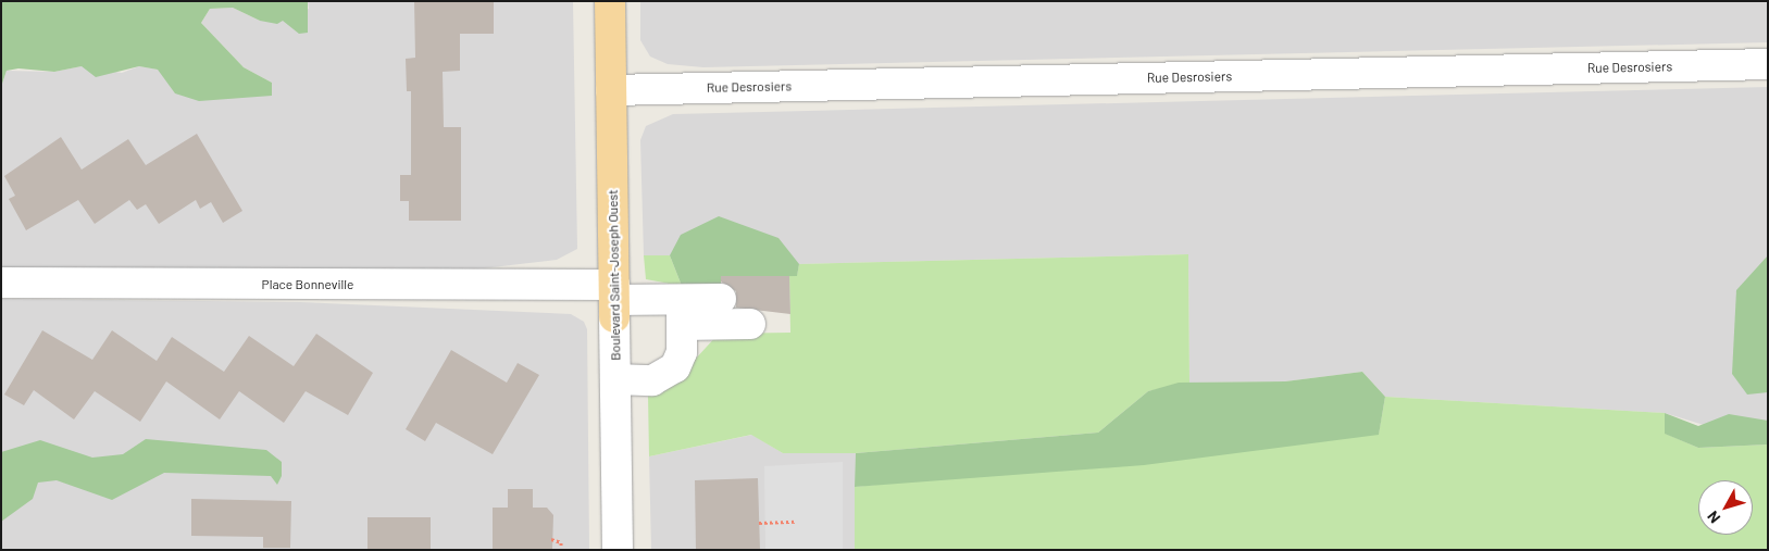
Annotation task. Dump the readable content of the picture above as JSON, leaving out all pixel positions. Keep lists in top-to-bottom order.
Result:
{
  "streets": {
    "main road": ["Boulevard Saint-Joseph Ouest"],
    "street": ["Rue Desrosiers", "Place Bonneville"]
  },
  "crossings": [
    ["Rue Desrosiers", "Boulevard Saint-Joseph Ouest"],
    ["Boulevard Saint-Joseph Ouest", "Place Bonneville"]
  ],
  "north": "bottom left"
}
